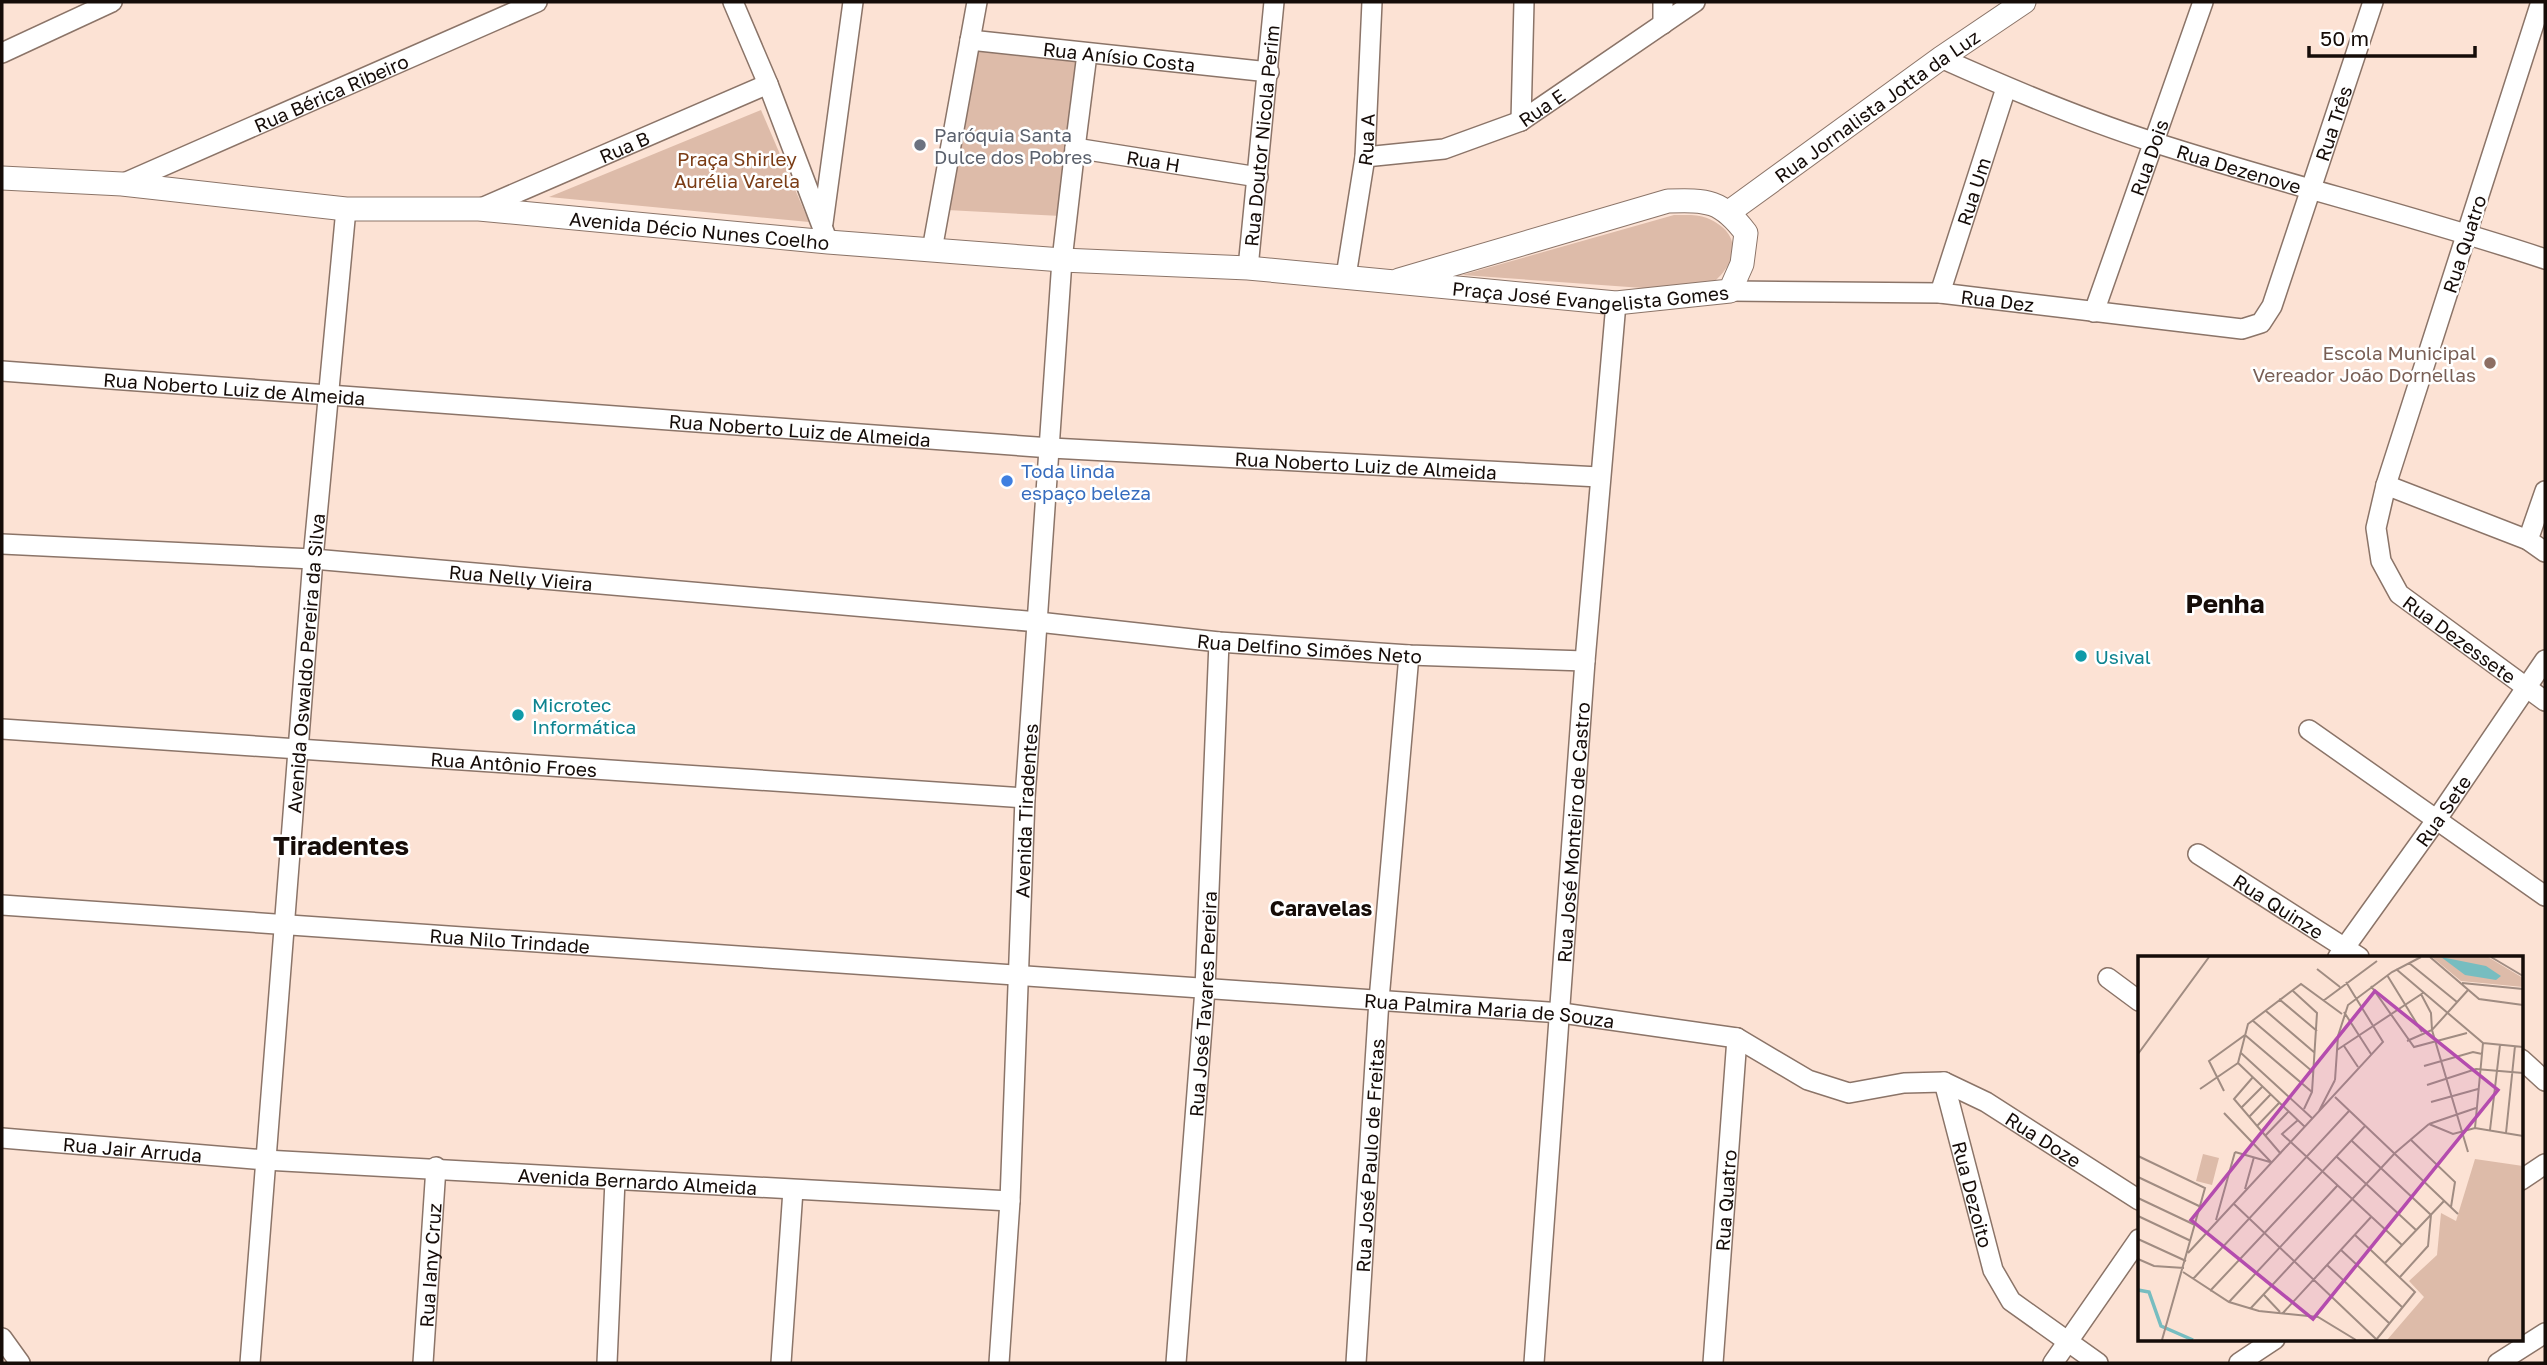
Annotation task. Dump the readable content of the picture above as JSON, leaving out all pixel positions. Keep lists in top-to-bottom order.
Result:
{
  "streets": {
    "street": [
      "Rua Anísio Costa",
      "Rua Bérica Ribeiro",
      "Rua E",
      "Rua Jornalista Jotta da Luz",
      "Rua Três",
      "Rua Doutor Nicola Perim",
      "Rua A",
      "Rua B",
      "Rua Dois",
      "Rua H",
      "Rua Dezenove",
      "Rua Um",
      "Avenida Décio Nunes Coelho",
      "Rua Quatro",
      "Praça José Evangelista Gomes",
      "Rua Dez",
      "Rua Noberto Luiz de Almeida",
      "Rua Nelly Vieira",
      "Rua Dezessete",
      "Rua Delfino Simões Neto",
      "Avenida Oswaldo Pereira da Silva",
      "Rua Antônio Froes",
      "Rua Sete",
      "Avenida Tiradentes",
      "Rua José Monteiro de Castro",
      "Rua Quinze",
      "Rua Nilo Trindade",
      "Rua José Tavares Pereira",
      "Rua Palmira Maria de Souza",
      "Rua Doze",
      "Rua Jair Arruda",
      "Rua José Paulo de Freitas",
      "Avenida Bernardo Almeida",
      "Rua Dezoito",
      "Rua Iany Cruz"
    ]
  },
  "crossings": [
    ["Rua Anísio Costa", "Rua Doutor Nicola Perim"],
    ["Rua Bérica Ribeiro", "Avenida Décio Nunes Coelho"],
    ["Rua E", "Rua A"],
    ["Rua Jornalista Jotta da Luz", "Rua Dezenove"],
    ["Rua Jornalista Jotta da Luz", "Praça José Evangelista Gomes"],
    ["Rua Três", "Rua Dezenove"],
    ["Rua Três", "Rua Dez"],
    ["Rua Doutor Nicola Perim", "Rua H"],
    ["Rua Doutor Nicola Perim", "Avenida Décio Nunes Coelho"],
    ["Rua A", "Avenida Décio Nunes Coelho"],
    ["Rua B", "Avenida Décio Nunes Coelho"],
    ["Rua Dois", "Rua Dezenove"],
    ["Rua Dois", "Rua Dez"],
    ["Rua Dezenove", "Rua Um"],
    ["Rua Dezenove", "Rua Quatro"],
    ["Rua Um", "Rua Dez"],
    ["Avenida Décio Nunes Coelho", "Praça José Evangelista Gomes"],
    ["Avenida Décio Nunes Coelho", "Avenida Oswaldo Pereira da Silva"],
    ["Avenida Décio Nunes Coelho", "Avenida Tiradentes"],
    ["Rua Quatro", "Rua Dezessete"],
    ["Rua Quatro", "Rua Palmira Maria de Souza"],
    ["Praça José Evangelista Gomes", "Rua Dez"],
    ["Praça José Evangelista Gomes", "Rua José Monteiro de Castro"],
    ["Rua Noberto Luiz de Almeida", "Avenida Oswaldo Pereira da Silva"],
    ["Rua Noberto Luiz de Almeida", "Avenida Tiradentes"],
    ["Rua Noberto Luiz de Almeida", "Rua José Monteiro de Castro"],
    ["Rua Nelly Vieira", "Rua Delfino Simões Neto"],
    ["Rua Nelly Vieira", "Avenida Oswaldo Pereira da Silva"],
    ["Rua Nelly Vieira", "Avenida Tiradentes"],
    ["Rua Dezessete", "Rua Sete"],
    ["Rua Delfino Simões Neto", "Avenida Tiradentes"],
    ["Rua Delfino Simões Neto", "Rua José Monteiro de Castro"],
    ["Rua Delfino Simões Neto", "Rua José Tavares Pereira"],
    ["Rua Delfino Simões Neto", "Rua José Paulo de Freitas"],
    ["Avenida Oswaldo Pereira da Silva", "Rua Antônio Froes"],
    ["Avenida Oswaldo Pereira da Silva", "Rua Nilo Trindade"],
    ["Avenida Oswaldo Pereira da Silva", "Rua Jair Arruda"],
    ["Avenida Oswaldo Pereira da Silva", "Avenida Bernardo Almeida"],
    ["Rua Antônio Froes", "Avenida Tiradentes"],
    ["Rua Sete", "Rua Quinze"],
    ["Avenida Tiradentes", "Rua Nilo Trindade"],
    ["Avenida Tiradentes", "Rua Palmira Maria de Souza"],
    ["Avenida Tiradentes", "Avenida Bernardo Almeida"],
    ["Rua José Monteiro de Castro", "Rua Palmira Maria de Souza"],
    ["Rua Nilo Trindade", "Rua Palmira Maria de Souza"],
    ["Rua José Tavares Pereira", "Rua Palmira Maria de Souza"],
    ["Rua Palmira Maria de Souza", "Rua Doze"],
    ["Rua Palmira Maria de Souza", "Rua José Paulo de Freitas"],
    ["Rua Palmira Maria de Souza", "Rua Dezoito"],
    ["Rua Doze", "Rua Dezoito"],
    ["Rua Jair Arruda", "Avenida Bernardo Almeida"],
    ["Avenida Bernardo Almeida", "Rua Iany Cruz"]
  ],
  "districts": ["Penha", "Tiradentes", "Caravelas"],
  "parks": ["Praça Shirley Aurélia Varela"],
  "places": [
    "Paróquia Santa Dulce dos Pobres",
    "Escola Municipal Vereador João Dornellas",
    "Toda linda espaço beleza",
    "Usival",
    "Microtec Informática"
  ],
  "scale_bar": "50 m"
}
